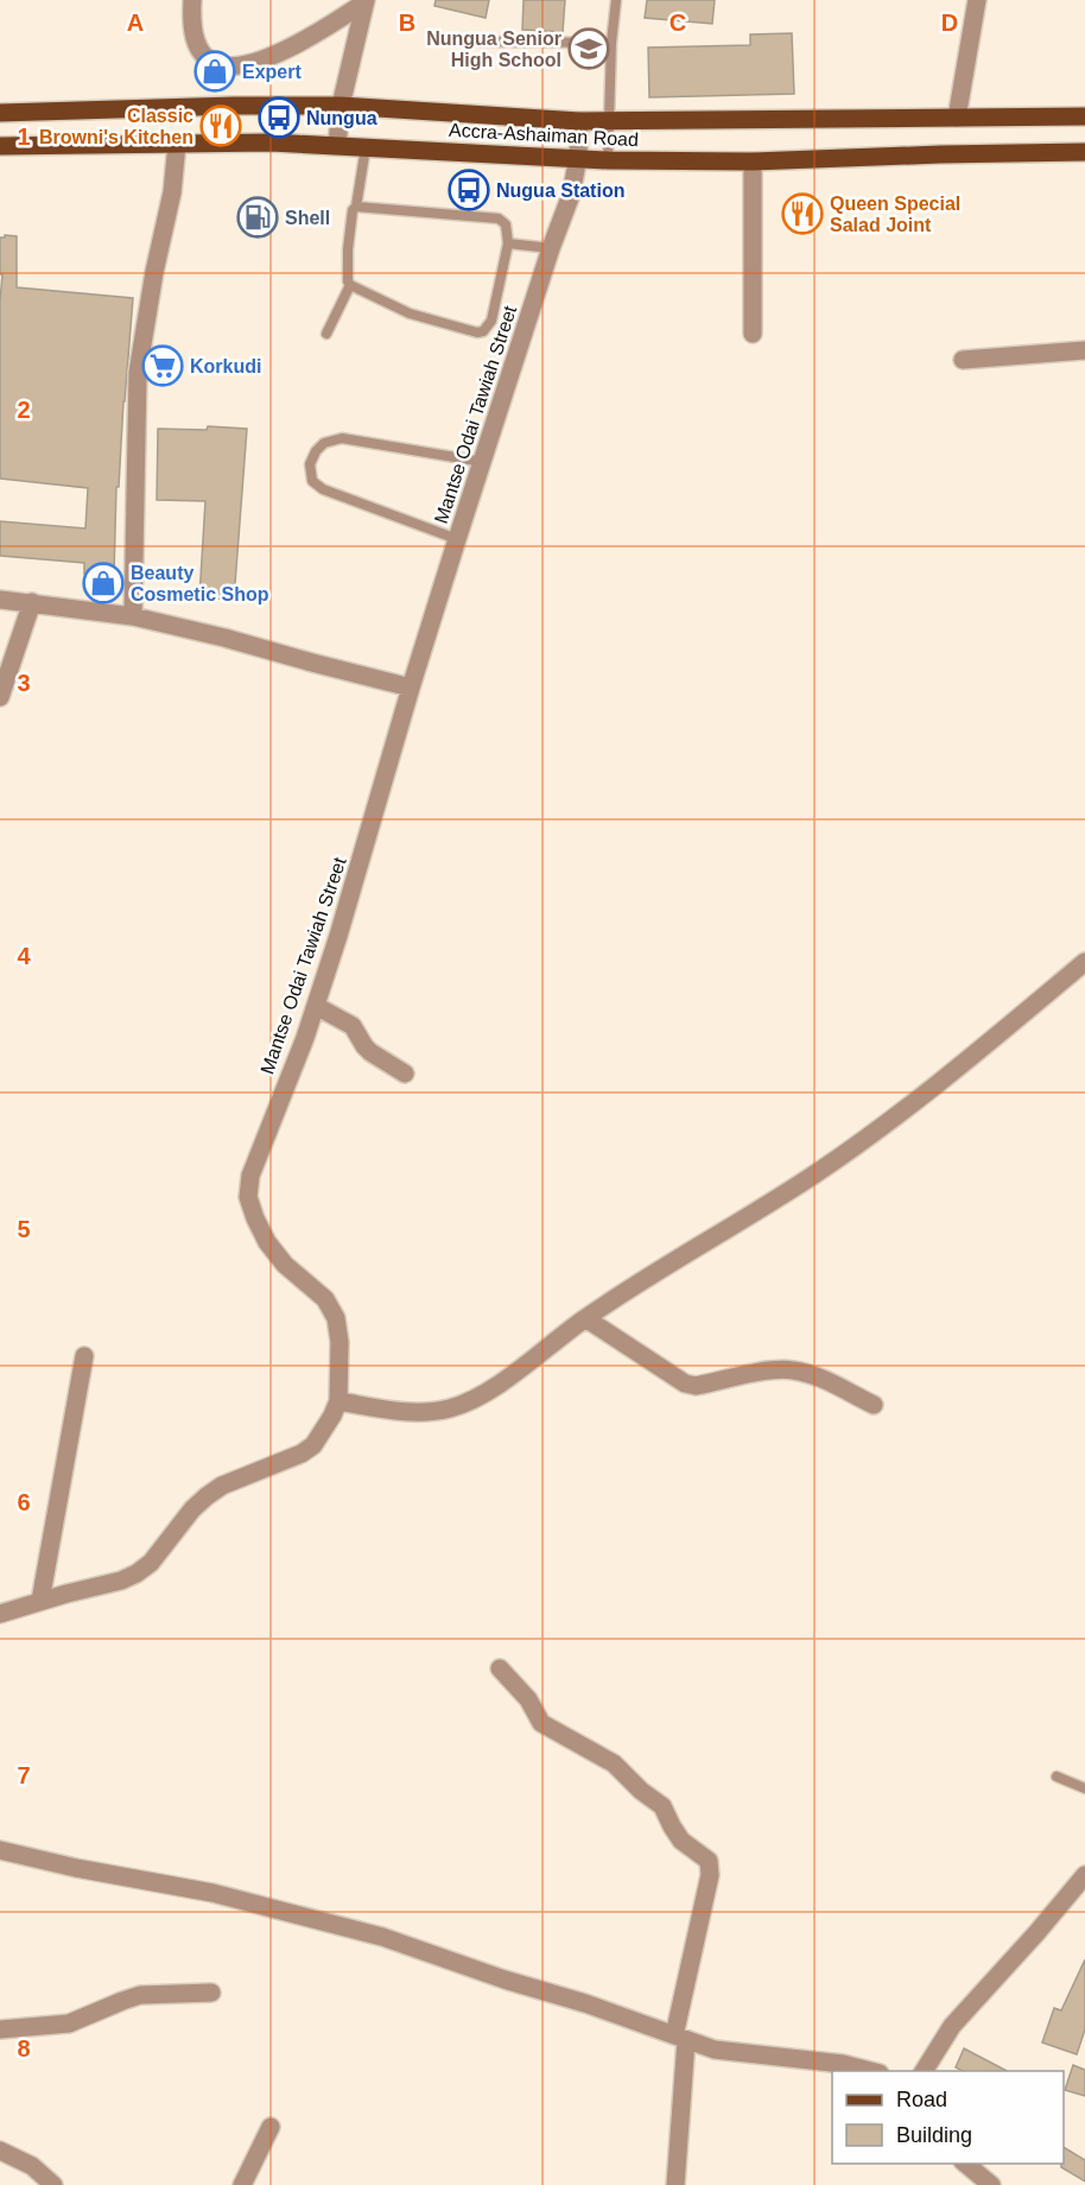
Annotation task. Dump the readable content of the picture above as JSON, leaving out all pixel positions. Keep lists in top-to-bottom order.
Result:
{
  "streets": {
    "main road": ["Accra-Ashaiman Road"],
    "street": ["Mantse Odai Tawiah Street"]
  },
  "crossings": [
    ["Accra-Ashaiman Road", "Mantse Odai Tawiah Street"]
  ],
  "places": {
    "school or university": ["Nungua Senior High School"],
    "shop": ["Expert", "Beauty Cosmetic Shop"],
    "bus stop": ["Nungua", "Nugua Station"],
    "restaurant": ["Classic Browni's Kitchen", "Queen Special Salad Joint"],
    "fuel station": ["Shell"],
    "supermarket": ["Korkudi"]
  },
  "legend": ["Road", "Building"],
  "grid": {
    "columns": [
      "A",
      "B",
      "C",
      "D"
    ],
    "rows": [
      "1",
      "2",
      "3",
      "4",
      "5",
      "6",
      "7",
      "8"
    ]
  }
}
